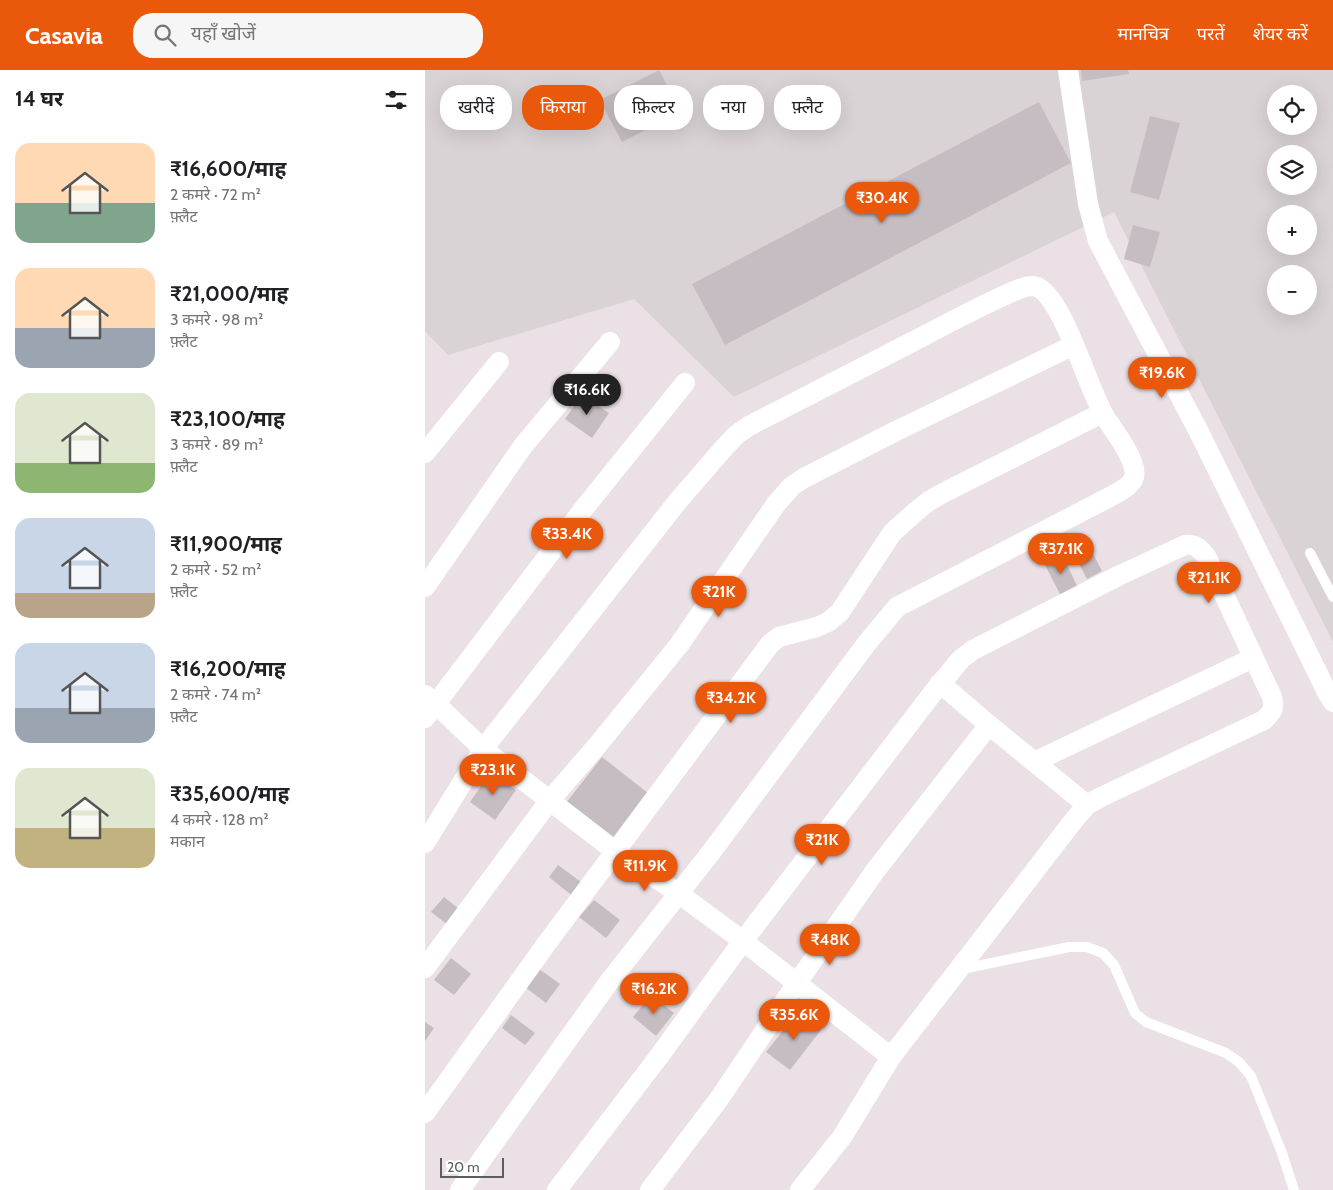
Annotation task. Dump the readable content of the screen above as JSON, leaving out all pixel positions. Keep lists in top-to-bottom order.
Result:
{
  "scale_bar": "20 m",
  "page": {
    "header": "Casavia",
    "search": "यहाँ खोजें",
    "nav": ["मानचित्र", "परतें", "शेयर करें"],
    "heading": "14 घर",
    "map_buttons": ["+", "−"],
    "chip": [
      "खरीदें",
      "किराया",
      "फ़िल्टर",
      "नया",
      "फ़्लैट"
    ],
    "list": [
      {
        "name": "₹16,600/माह",
        "note": "2 कमरे · 72 m² · फ़्लैट"
      },
      {
        "name": "₹21,000/माह",
        "note": "3 कमरे · 98 m² · फ़्लैट"
      },
      {
        "name": "₹23,100/माह",
        "note": "3 कमरे · 89 m² · फ़्लैट"
      },
      {
        "name": "₹11,900/माह",
        "note": "2 कमरे · 52 m² · फ़्लैट"
      },
      {
        "name": "₹16,200/माह",
        "note": "2 कमरे · 74 m² · फ़्लैट"
      },
      {
        "name": "₹35,600/माह",
        "note": "4 कमरे · 128 m² · मकान"
      }
    ],
    "price": [
      "₹30.4K",
      "₹19.6K",
      "₹16.6K",
      "₹33.4K",
      "₹37.1K",
      "₹21.1K",
      "₹21K",
      "₹34.2K",
      "₹23.1K",
      "₹21K",
      "₹11.9K",
      "₹48K",
      "₹16.2K",
      "₹35.6K"
    ],
    "scale": "20 m"
  }
}
